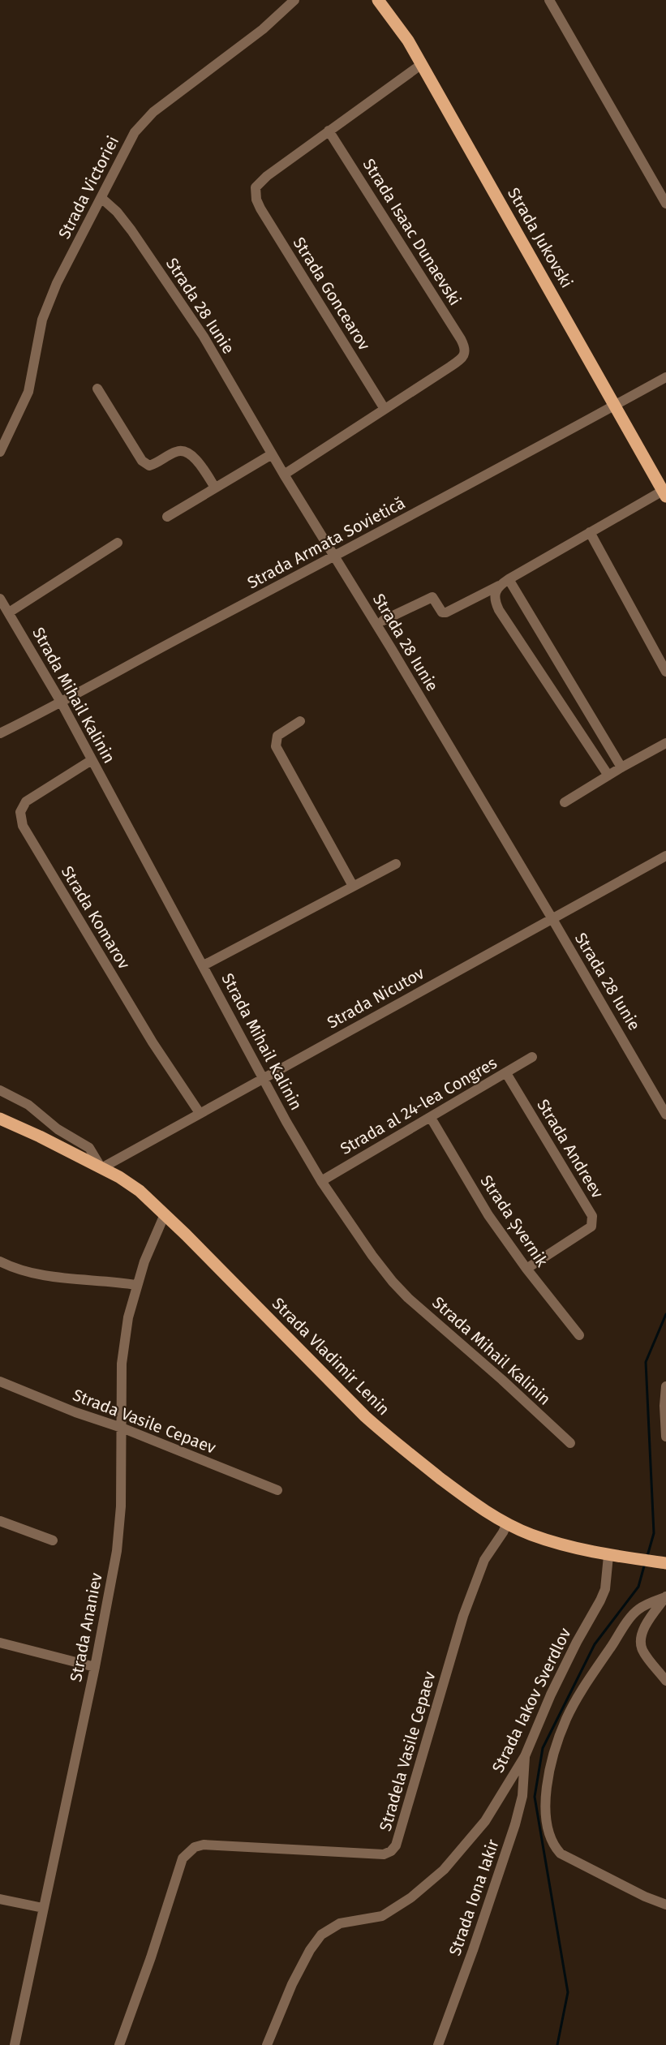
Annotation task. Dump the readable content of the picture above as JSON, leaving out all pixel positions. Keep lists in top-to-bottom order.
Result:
{
  "streets": {
    "main road": ["Strada Jukovski", "Strada Vladimir Lenin"],
    "street": [
      "Strada Victoriei",
      "Strada Isaac Dunaevski",
      "Strada Goncearov",
      "Strada 28 Iunie",
      "Strada Armata Sovietică",
      "Strada Mihail Kalinin",
      "Strada Komarov",
      "Strada Nicutov",
      "Strada al 24-lea Congres",
      "Strada Andreev",
      "Strada Șvernik",
      "Strada Vasile Cepaev",
      "Strada Ananiev",
      "Strada Iakov Sverdlov",
      "Stradela Vasile Cepaev",
      "Strada Iona Iakir"
    ]
  },
  "crossings": [
    ["Strada Victoriei", "Strada 28 Iunie"],
    ["Strada Isaac Dunaevski", "Strada Goncearov"],
    ["Strada Jukovski", "Strada Armata Sovietică"],
    ["Strada 28 Iunie", "Strada Armata Sovietică"],
    ["Strada 28 Iunie", "Strada Nicutov"],
    ["Strada Armata Sovietică", "Strada Mihail Kalinin"],
    ["Strada Mihail Kalinin", "Strada Komarov"],
    ["Strada Mihail Kalinin", "Strada Nicutov"],
    ["Strada Mihail Kalinin", "Strada al 24-lea Congres"],
    ["Strada Komarov", "Strada Nicutov"],
    ["Strada Nicutov", "Strada Vladimir Lenin"],
    ["Strada al 24-lea Congres", "Strada Andreev"],
    ["Strada al 24-lea Congres", "Strada Șvernik"],
    ["Strada Andreev", "Strada Șvernik"],
    ["Strada Vladimir Lenin", "Strada Ananiev"],
    ["Strada Vladimir Lenin", "Strada Iakov Sverdlov"],
    ["Strada Vladimir Lenin", "Stradela Vasile Cepaev"],
    ["Strada Vasile Cepaev", "Strada Ananiev"],
    ["Strada Iakov Sverdlov", "Strada Iona Iakir"]
  ]
}
